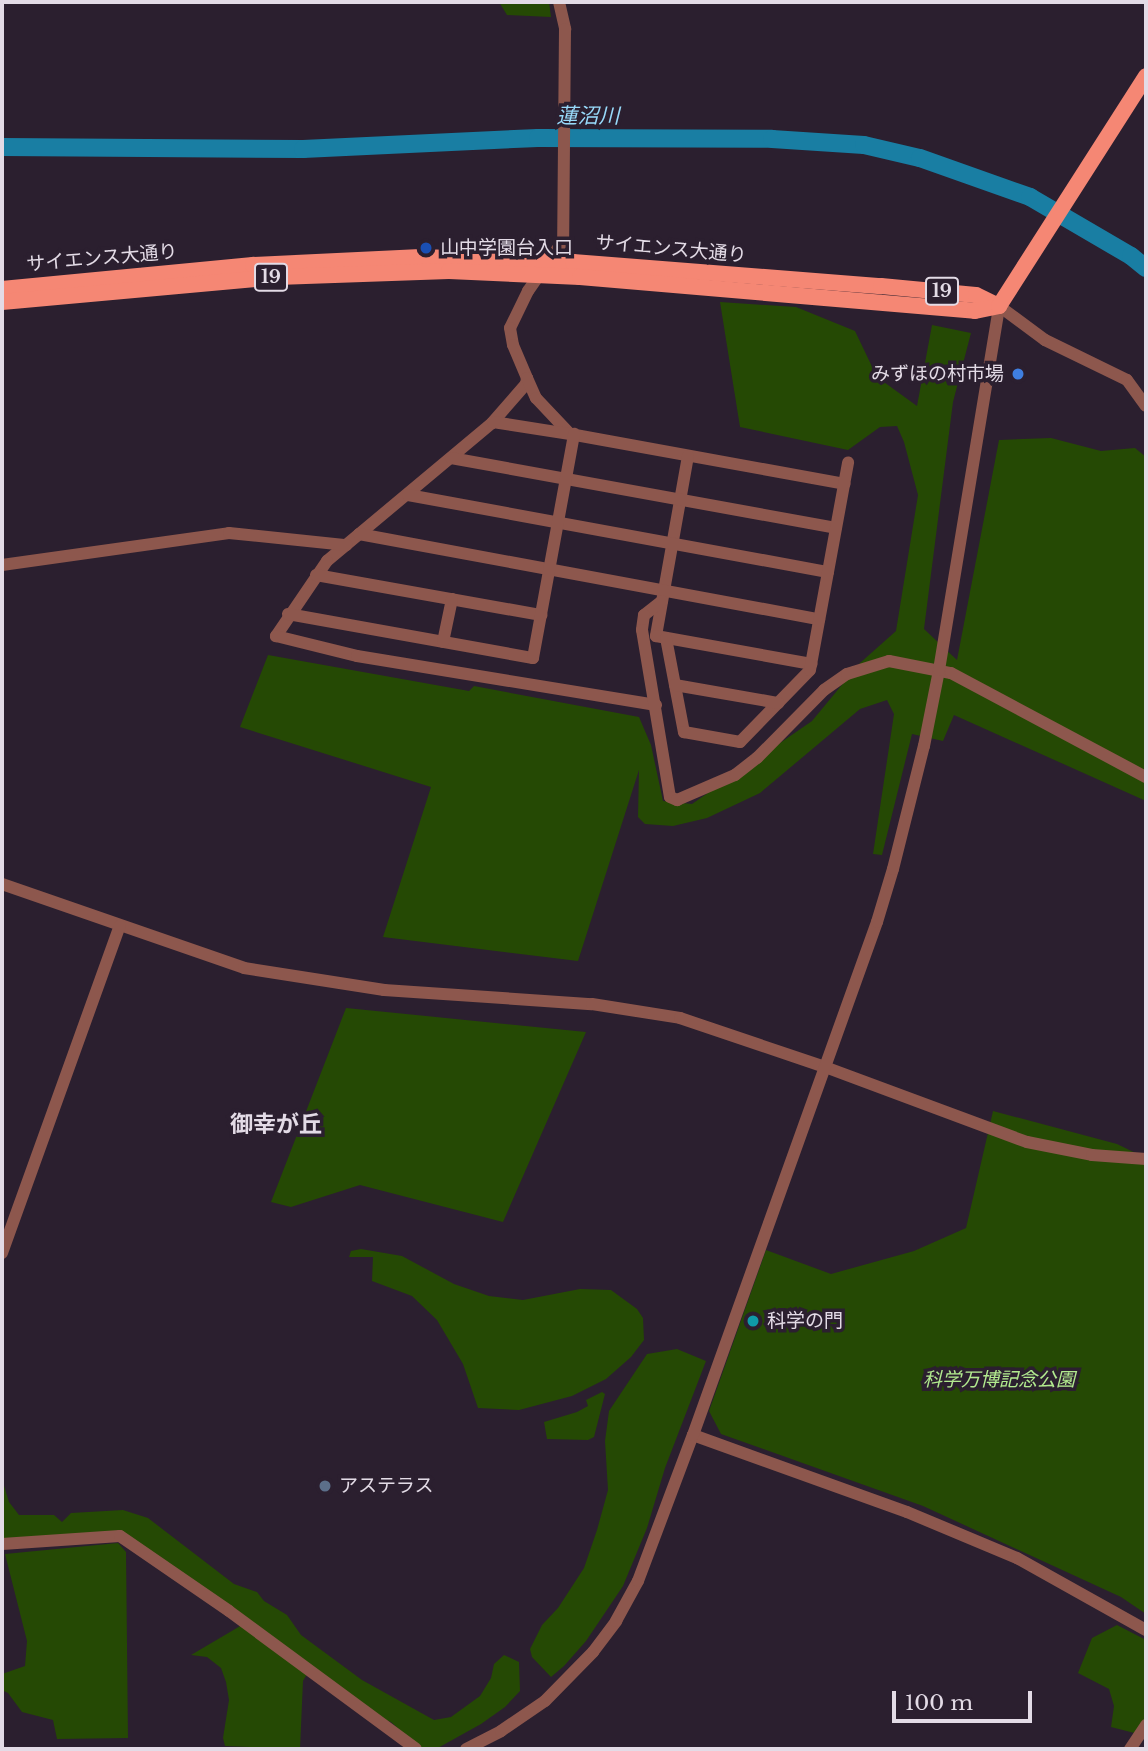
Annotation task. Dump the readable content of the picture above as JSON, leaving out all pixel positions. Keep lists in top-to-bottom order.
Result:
{
  "streets": {
    "main road": ["サイエンス大通り", "19"]
  },
  "districts": ["御幸が丘"],
  "water": ["蓮沼川"],
  "parks": ["科学万博記念公園"],
  "places": [
    "山中学園台入口",
    "みずほの村市場",
    "科学の門",
    "アステラス"
  ],
  "scale_bar": "100 m"
}
